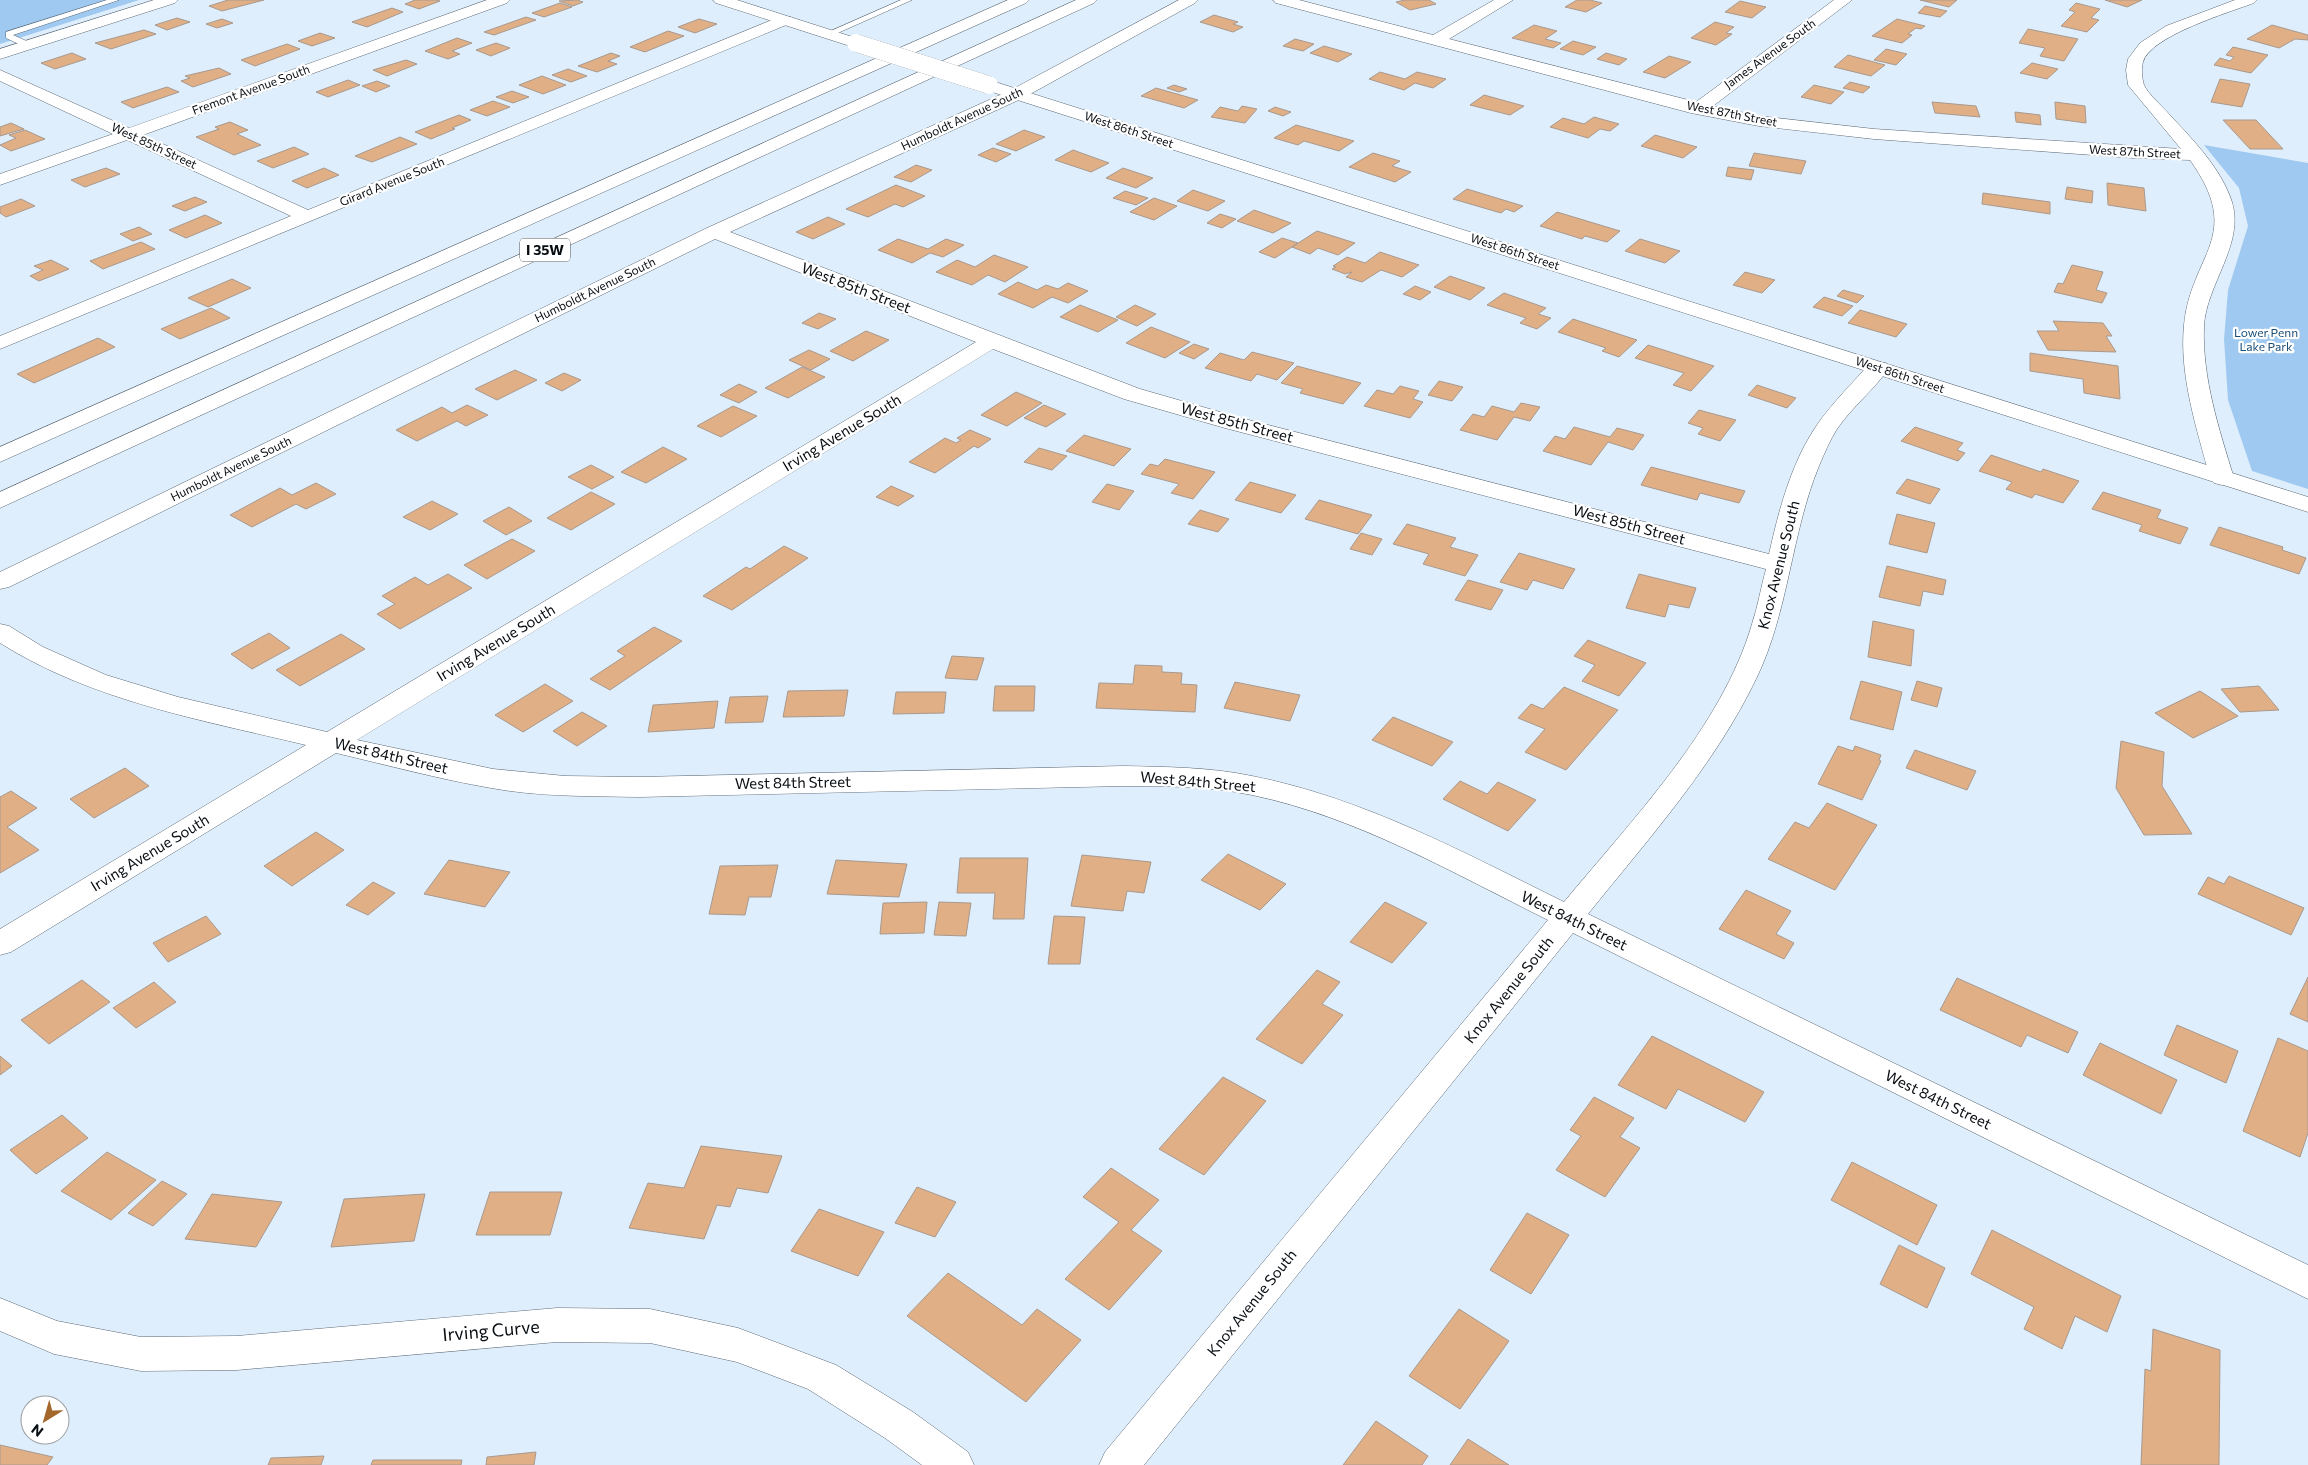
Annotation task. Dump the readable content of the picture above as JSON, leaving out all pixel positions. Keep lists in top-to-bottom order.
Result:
{
  "streets": {
    "main road": [
      "James Avenue South",
      "Fremont Avenue South",
      "West 87th Street",
      "Humboldt Avenue South",
      "West 86th Street",
      "West 85th Street",
      "Girard Avenue South",
      "I 35W",
      "Irving Avenue South",
      "Knox Avenue South",
      "West 84th Street",
      "Irving Curve"
    ]
  },
  "crossings": [
    ["James Avenue South", "West 87th Street"],
    ["Fremont Avenue South", "West 85th Street"],
    ["Humboldt Avenue South", "West 86th Street"],
    ["Humboldt Avenue South", "West 85th Street"],
    ["West 86th Street", "Girard Avenue South"],
    ["West 86th Street", "Knox Avenue South"],
    ["West 85th Street", "Girard Avenue South"],
    ["West 85th Street", "Irving Avenue South"],
    ["West 85th Street", "Knox Avenue South"],
    ["Irving Avenue South", "West 84th Street"],
    ["Knox Avenue South", "West 84th Street"]
  ],
  "parks": ["Lower Penn Lake Park"],
  "north": "bottom left"
}
